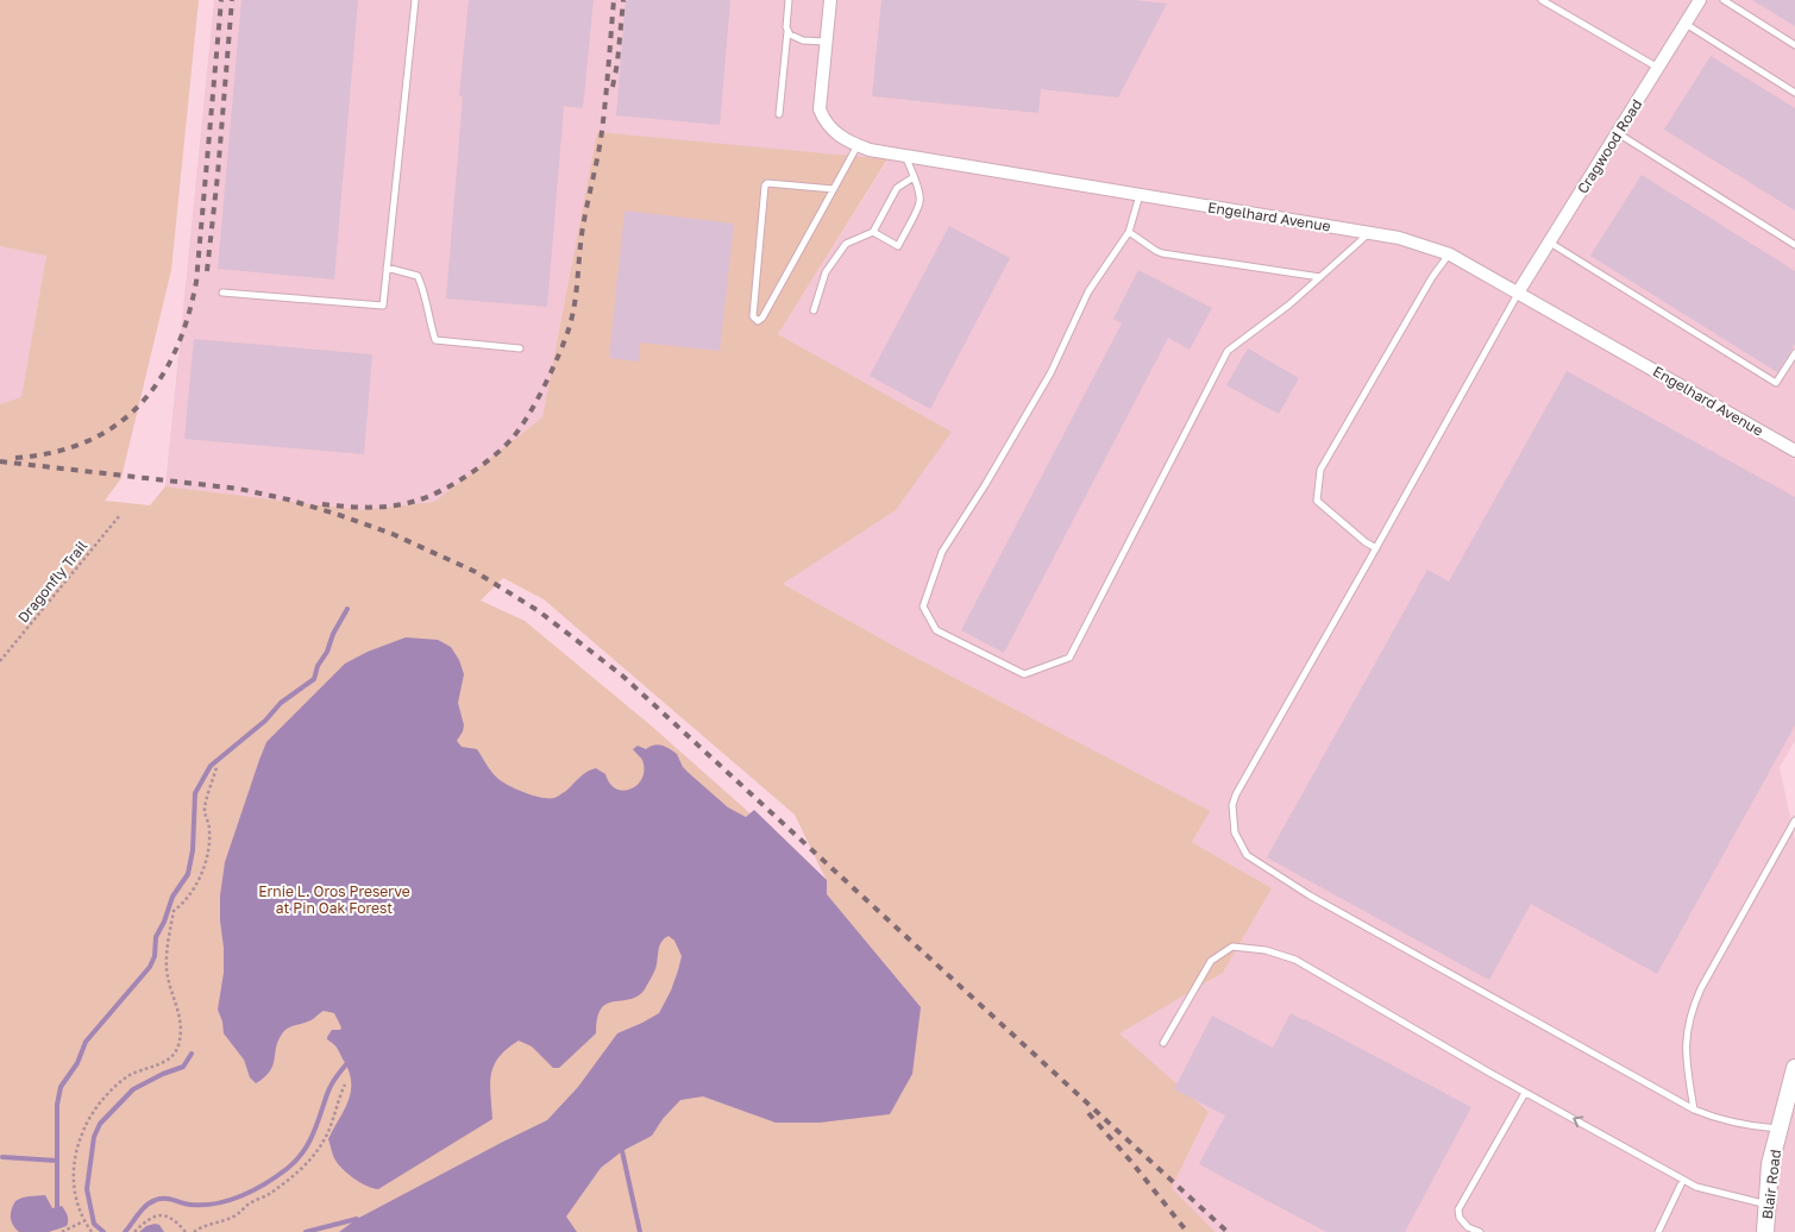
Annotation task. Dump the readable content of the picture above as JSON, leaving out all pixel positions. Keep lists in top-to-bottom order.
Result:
{
  "streets": {
    "street": ["Cragwood Road", "Engelhard Avenue", "Blair Road"],
    "path": ["Dragonfly Trail"]
  },
  "crossings": [
    ["Cragwood Road", "Engelhard Avenue"]
  ],
  "parks": ["Ernie L. Oros Preserve at Pin Oak Forest"]
}
